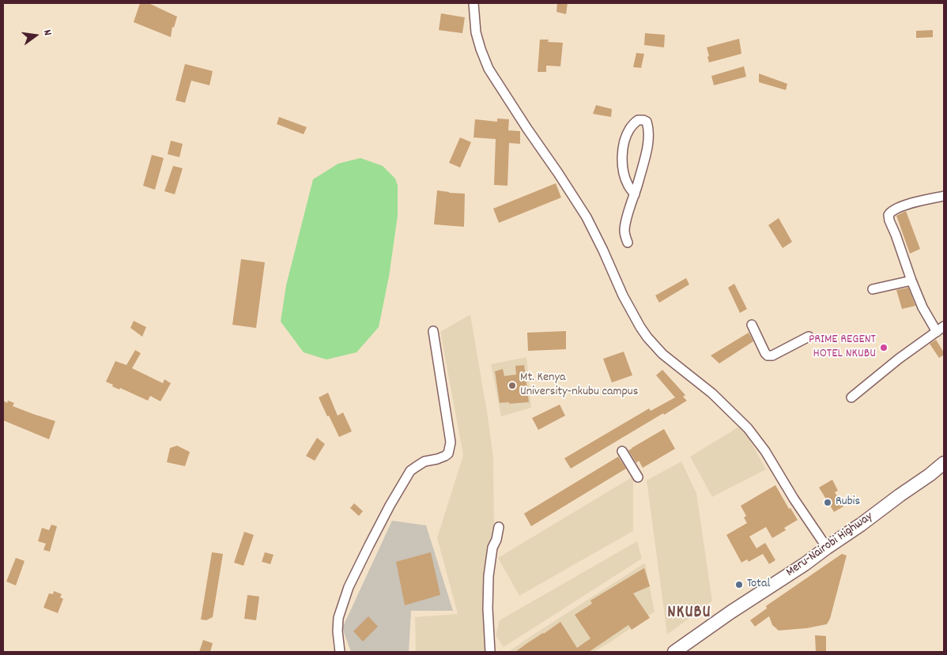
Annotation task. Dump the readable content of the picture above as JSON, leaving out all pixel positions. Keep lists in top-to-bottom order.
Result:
{
  "streets": {
    "highway": ["Meru-Nairobi Highway"]
  },
  "districts": ["NKUBU"],
  "places": [
    "PRIME REGENT HOTEL NKUBU",
    "Mt. Kenya University-nkubu campus",
    "Rubis",
    "Total"
  ],
  "north": "right"
}
